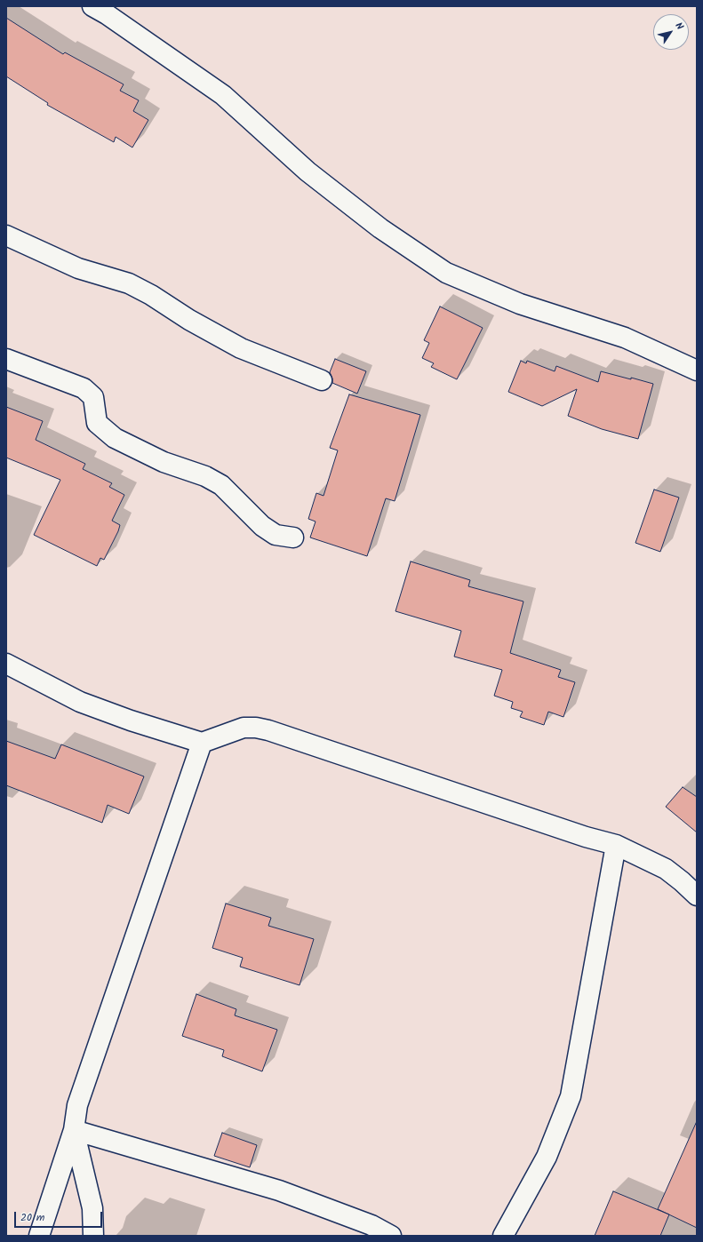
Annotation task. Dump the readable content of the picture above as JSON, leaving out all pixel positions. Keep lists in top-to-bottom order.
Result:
{
  "scale_bar": "20 m",
  "north": "top right"
}
